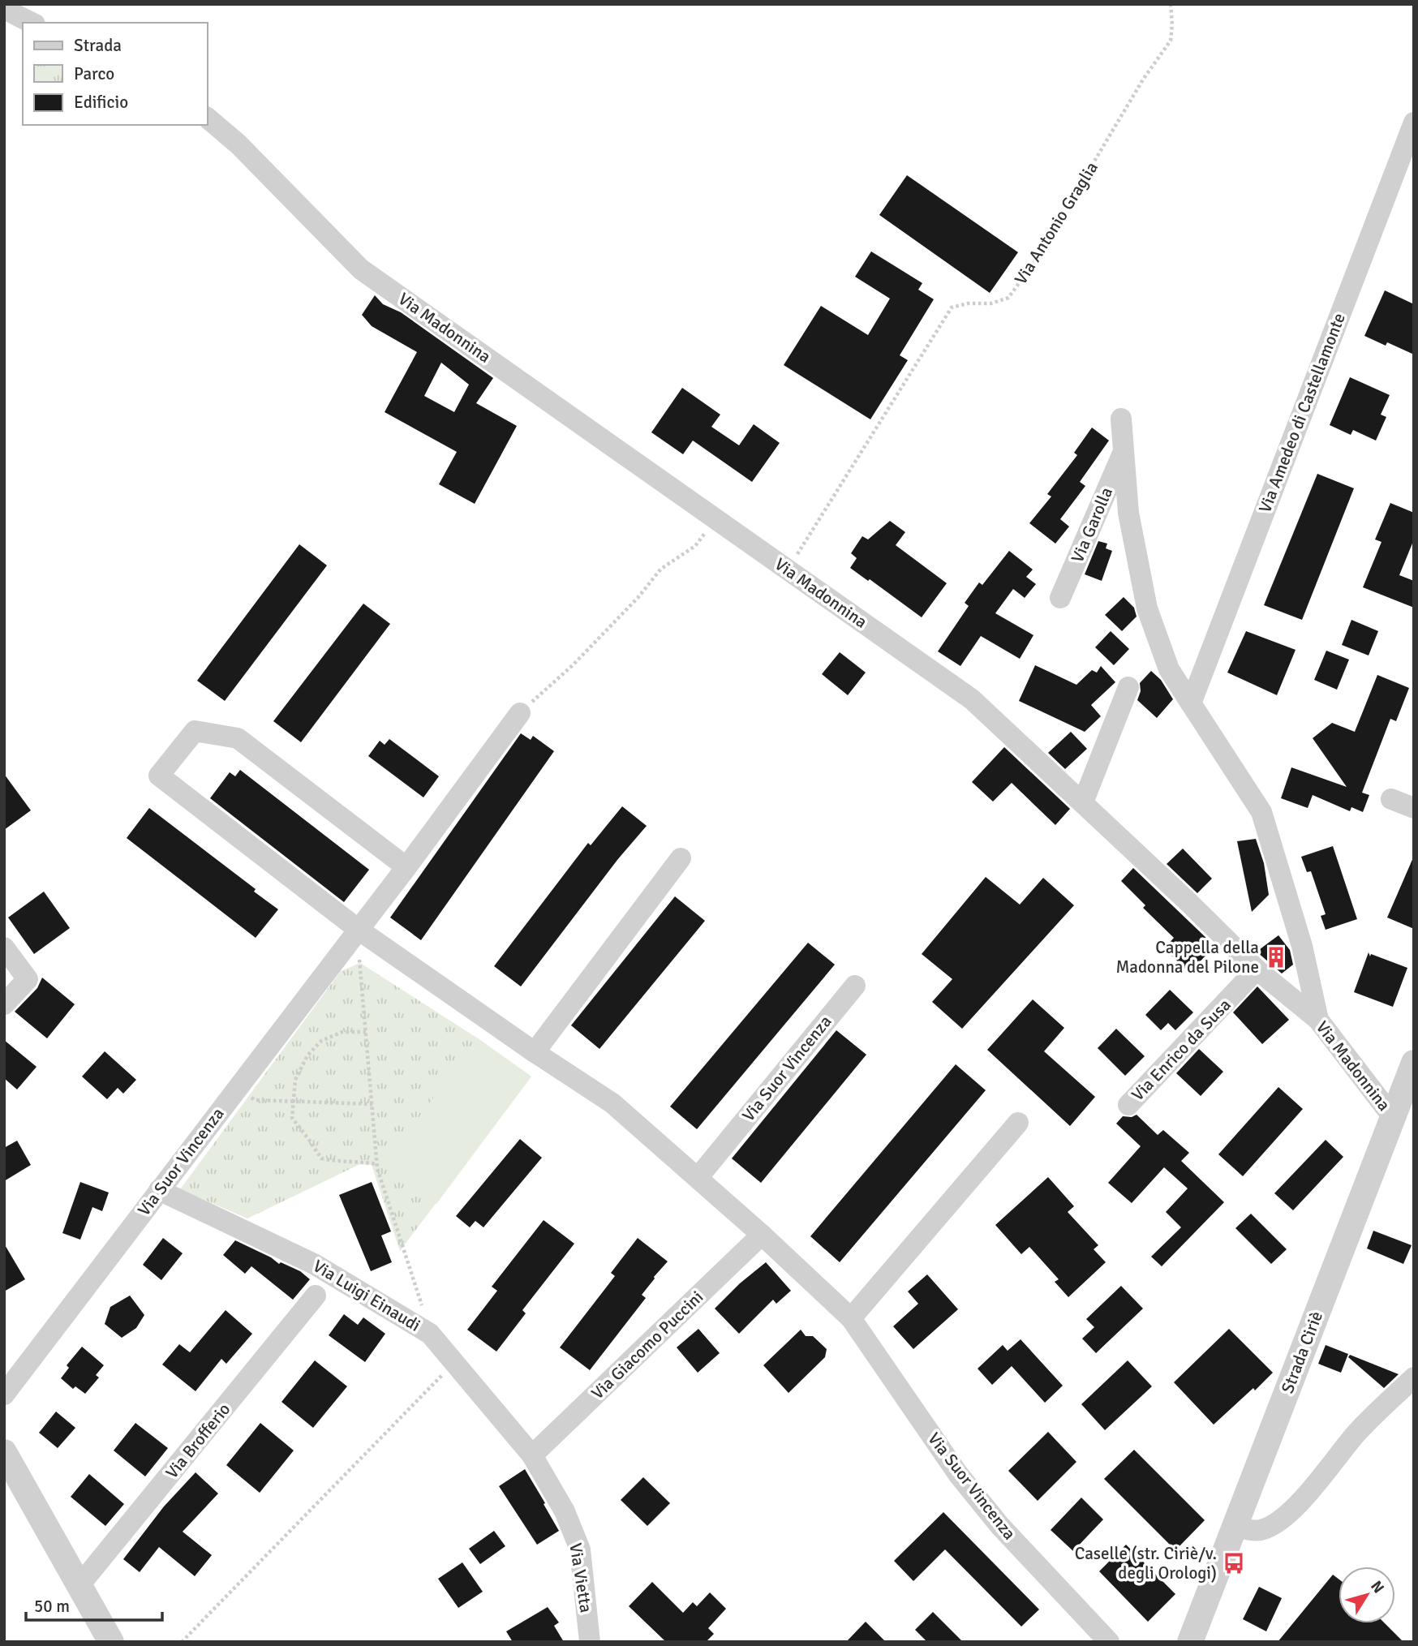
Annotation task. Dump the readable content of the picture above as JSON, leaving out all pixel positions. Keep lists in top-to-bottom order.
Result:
{
  "streets": {
    "street": [
      "Via Madonnina",
      "Via Amedeo di Castellamonte",
      "Via Garolla",
      "Via Enrico da Susa",
      "Via Suor Vincenza",
      "Via Luigi Einaudi",
      "Via Giacomo Puccini",
      "Strada Ciriè",
      "Via Brofferio",
      "Via Vietta"
    ],
    "path": ["Via Antonio Graglia"]
  },
  "crossings": [
    ["Via Antonio Graglia", "Via Madonnina"],
    ["Via Madonnina", "Via Enrico da Susa"],
    ["Via Madonnina", "Strada Ciriè"],
    ["Via Suor Vincenza", "Via Luigi Einaudi"],
    ["Via Suor Vincenza", "Via Giacomo Puccini"],
    ["Via Luigi Einaudi", "Via Giacomo Puccini"],
    ["Via Luigi Einaudi", "Via Vietta"],
    ["Via Giacomo Puccini", "Via Vietta"]
  ],
  "places": {
    "building": ["Cappella della Madonna del Pilone"],
    "bus stop": ["Caselle (str. Ciriè/v. degli Orologi)"]
  },
  "legend": ["Strada", "Parco", "Edificio"],
  "scale_bar": "50 m",
  "north": "top right"
}
